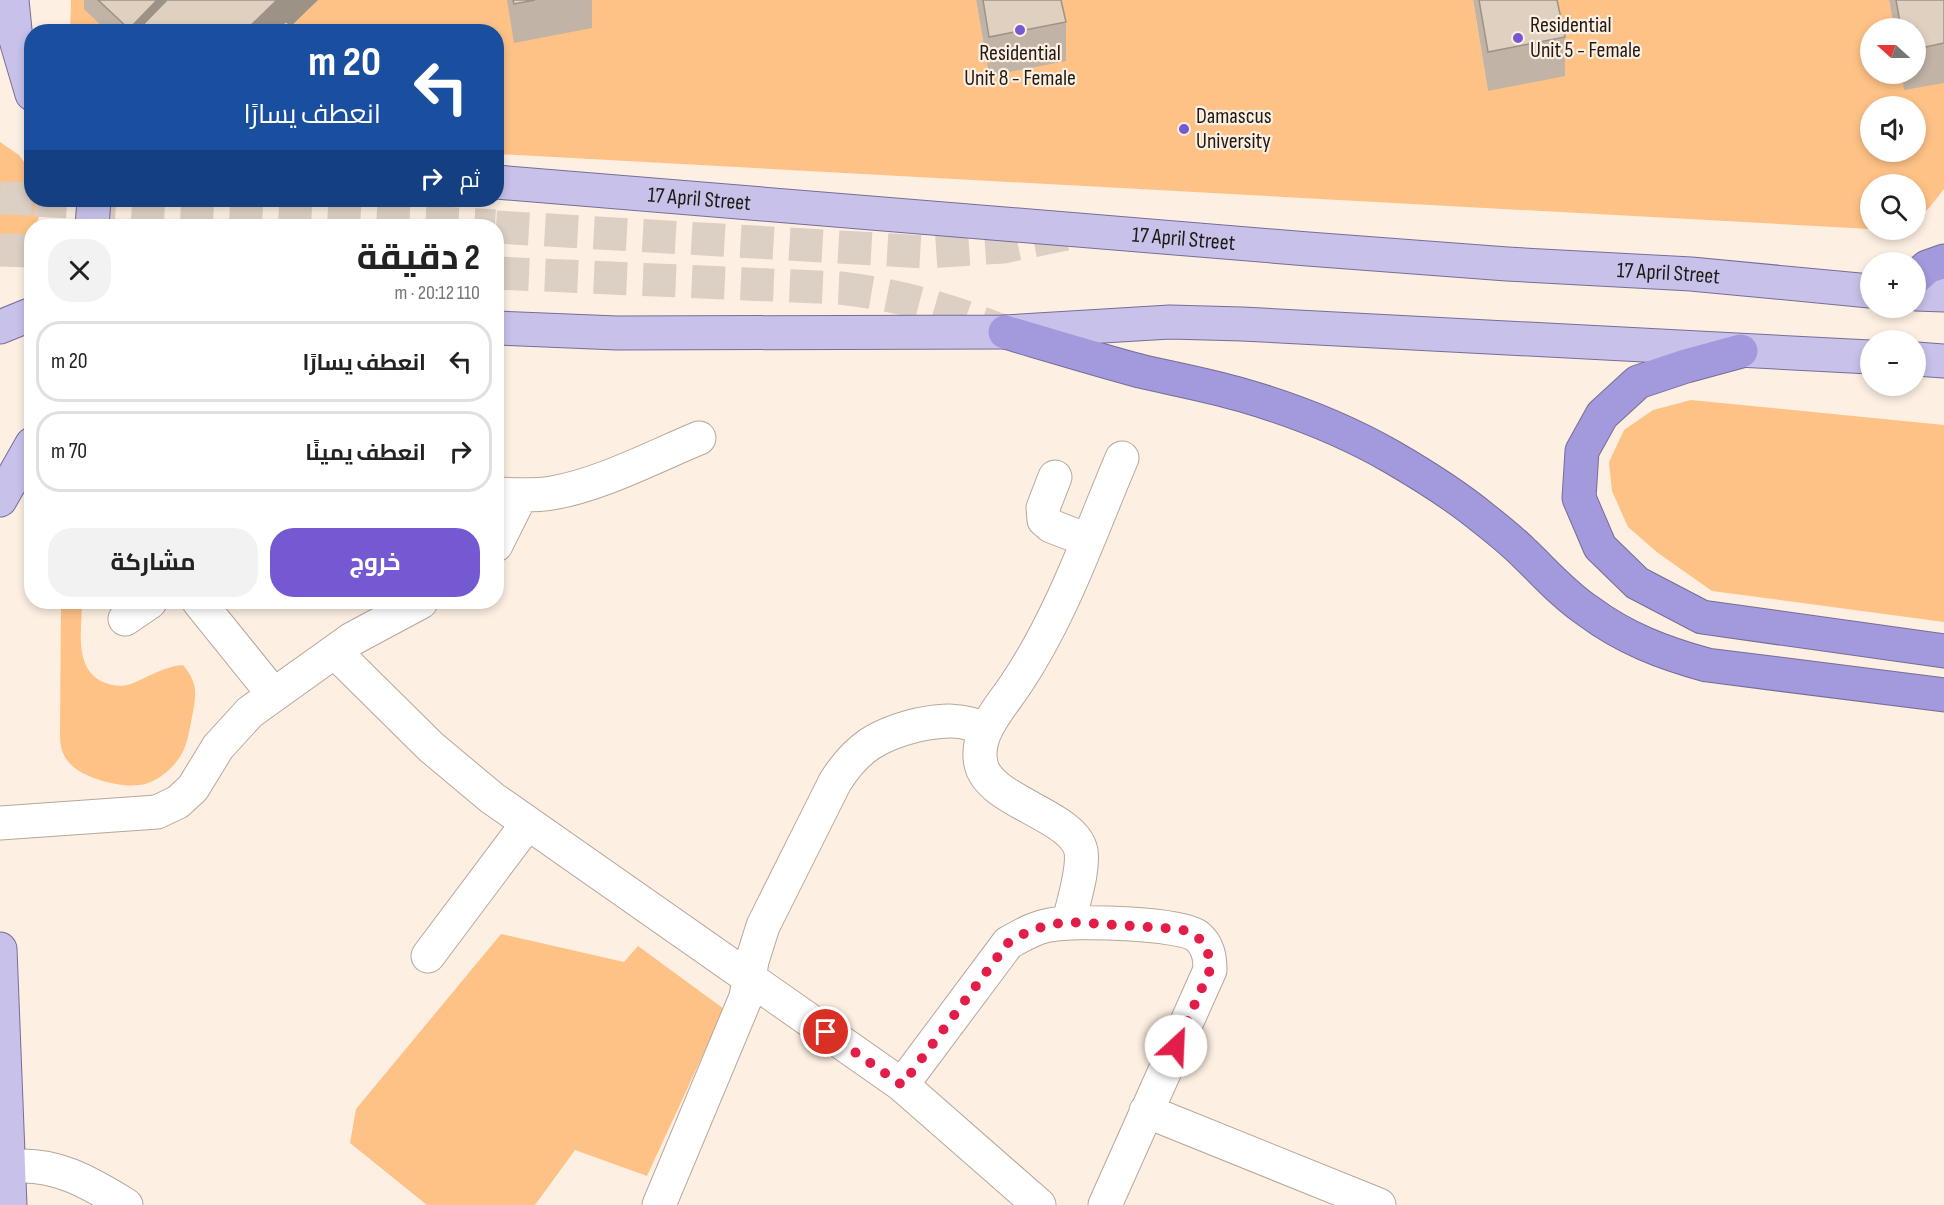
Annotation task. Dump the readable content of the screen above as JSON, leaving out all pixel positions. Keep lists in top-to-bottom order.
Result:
{
  "streets": {
    "main road": ["17 April Street"]
  },
  "places": ["Residential Unit 8 - Female", "Residential Unit 5 - Female", "Damascus University"],
  "north": "left",
  "page": {
    "map_buttons": ["+", "−"],
    "turn": ["20 m", "انعطف يسارًا"],
    "then": "ثم",
    "heading": ["2 دقيقة", "110 m · 20:12"],
    "list": [
      {
        "name": "انعطف يسارًا",
        "value": "20 m"
      },
      {
        "name": "انعطف يمينًا",
        "value": "70 m"
      }
    ],
    "buttons": ["خروج", "مشاركة"]
  }
}
